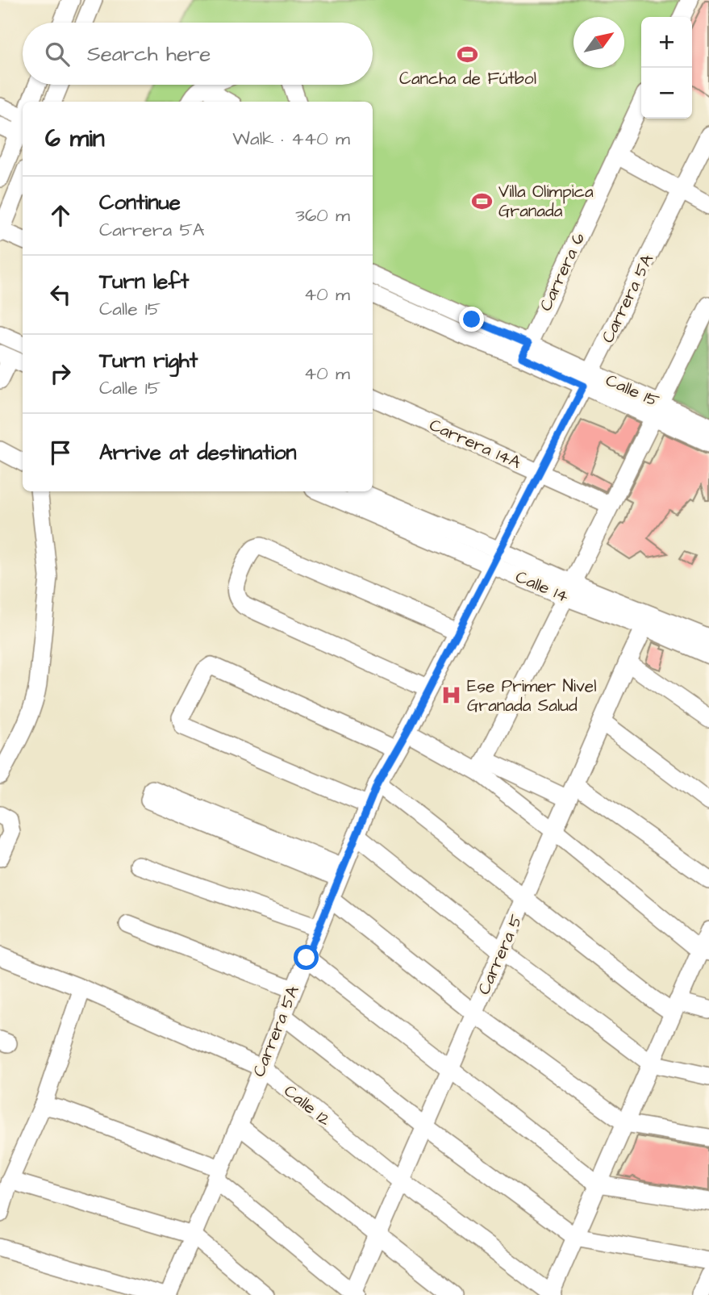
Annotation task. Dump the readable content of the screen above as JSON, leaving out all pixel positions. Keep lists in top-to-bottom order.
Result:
{
  "streets": {
    "street": [
      "Carrera 6",
      "Carrera 5A",
      "Calle 15",
      "Carrera 14A",
      "Calle 14",
      "Carrera 5",
      "Calle 12"
    ]
  },
  "crossings": [
    ["Carrera 6", "Calle 15"],
    ["Carrera 5A", "Calle 15"],
    ["Carrera 5A", "Carrera 14A"],
    ["Carrera 5A", "Calle 14"],
    ["Carrera 5A", "Calle 12"],
    ["Calle 14", "Carrera 5"],
    ["Carrera 5", "Calle 12"]
  ],
  "places": {
    "sports": ["Cancha de Fútbol", "Villa Olimpica Granada"],
    "hospital": ["Ese Primer Nivel Granada Salud"]
  },
  "north": "top right",
  "page": {
    "map_buttons": ["+", "−"],
    "search": "Search here",
    "heading": ["6 min", "Walk · 440 m"],
    "list": [
      ["Continue", "Carrera 5A", "360 m"],
      ["Turn left", "Calle 15", "40 m"],
      ["Turn right", "Calle 15", "40 m"],
      "Arrive at destination"
    ]
  }
}
